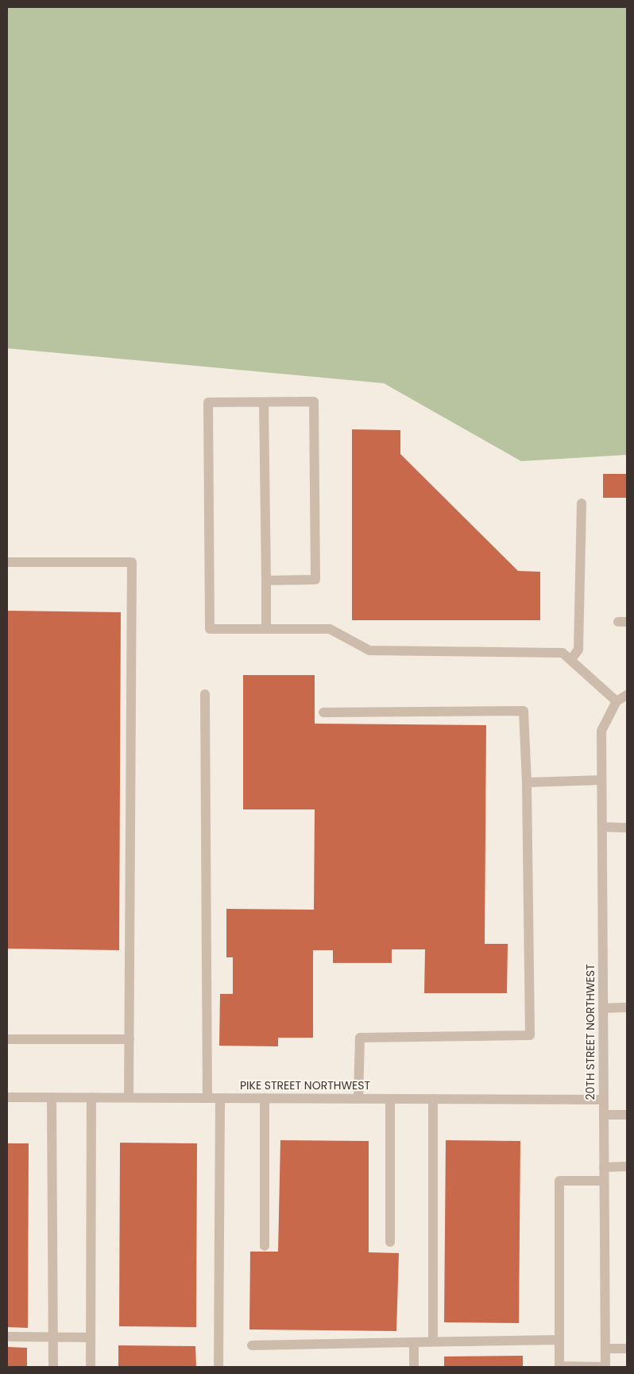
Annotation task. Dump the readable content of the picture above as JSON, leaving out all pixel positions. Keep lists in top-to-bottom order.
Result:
{
  "streets": {
    "street": ["20TH STREET NORTHWEST", "PIKE STREET NORTHWEST"]
  },
  "crossings": [
    ["20TH STREET NORTHWEST", "PIKE STREET NORTHWEST"]
  ]
}
